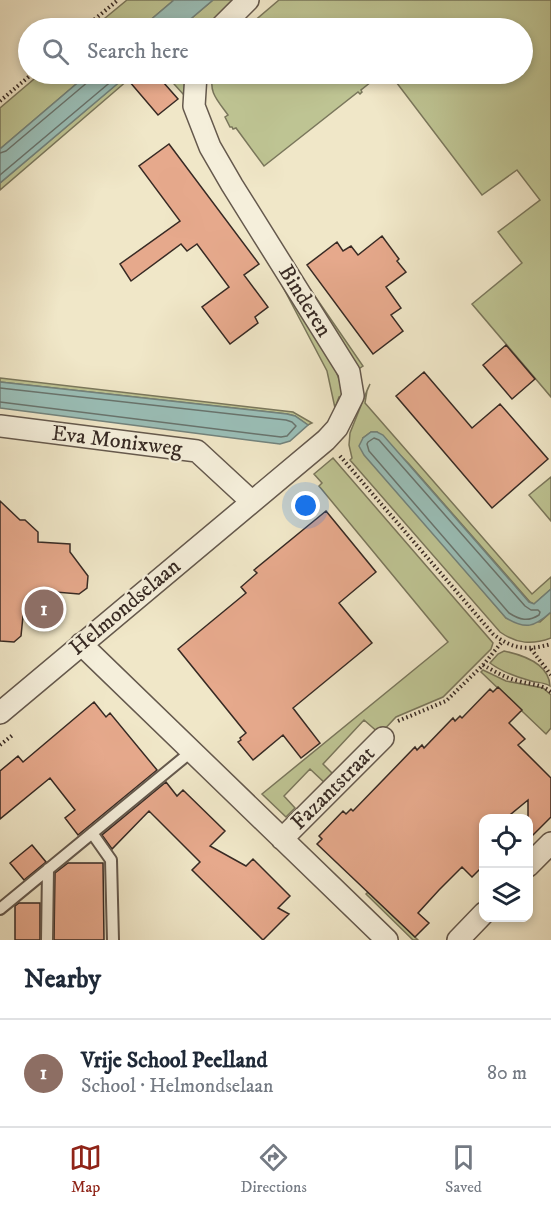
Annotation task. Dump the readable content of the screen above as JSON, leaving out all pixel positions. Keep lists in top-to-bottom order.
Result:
{
  "streets": {
    "street": [
      "Binderen",
      "Eva Monixweg",
      "Helmondselaan",
      "Fazantstraat"
    ]
  },
  "crossings": [
    ["Binderen", "Eva Monixweg"],
    ["Binderen", "Helmondselaan"],
    ["Eva Monixweg", "Helmondselaan"],
    ["Helmondselaan", "Fazantstraat"]
  ],
  "page": {
    "search": "Search here",
    "pins": "1",
    "heading": "Nearby",
    "list": [
      {
        "mark": "1",
        "name": "Vrije School Peelland",
        "note": "School · Helmondselaan",
        "value": "80 m"
      }
    ],
    "nav": ["Map", "Directions", "Saved"]
  }
}
